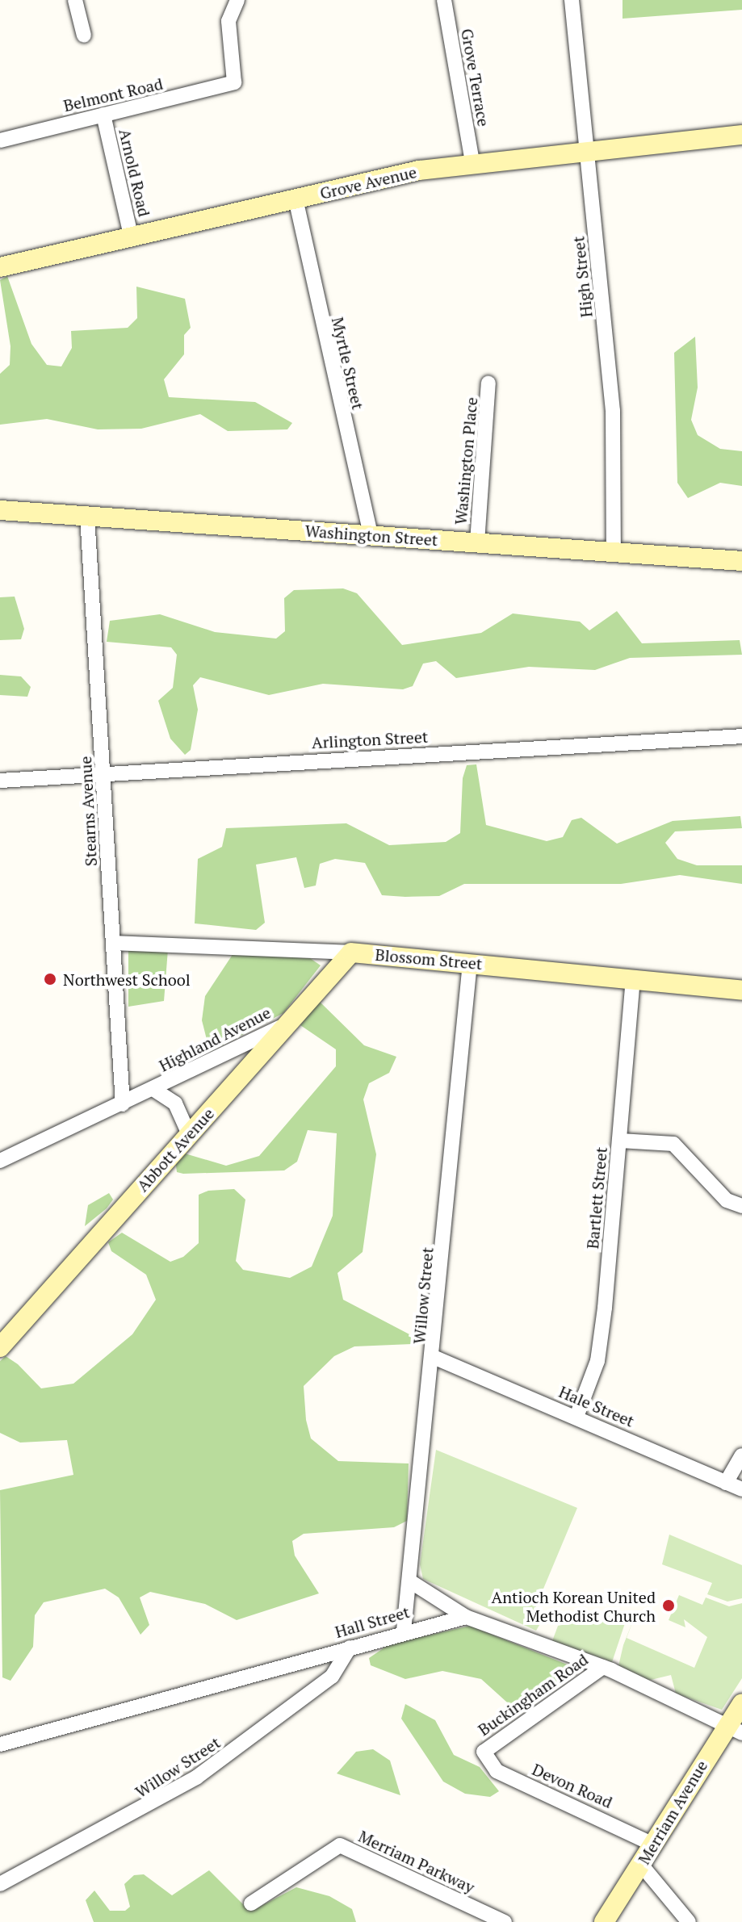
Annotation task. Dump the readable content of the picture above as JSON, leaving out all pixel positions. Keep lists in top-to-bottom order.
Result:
{
  "streets": {
    "street": [
      "Grove Terrace",
      "Belmont Road",
      "Arnold Road",
      "Grove Avenue",
      "High Street",
      "Myrtle Street",
      "Washington Place",
      "Washington Street",
      "Arlington Street",
      "Stearns Avenue",
      "Blossom Street",
      "Highland Avenue",
      "Abbott Avenue",
      "Bartlett Street",
      "Willow Street",
      "Hale Street",
      "Hall Street",
      "Buckingham Road",
      "Devon Road",
      "Merriam Avenue",
      "Merriam Parkway"
    ]
  },
  "crossings": [
    ["Grove Terrace", "Grove Avenue"],
    ["Belmont Road", "Arnold Road"],
    ["Arnold Road", "Grove Avenue"],
    ["Grove Avenue", "High Street"],
    ["Grove Avenue", "Myrtle Street"],
    ["High Street", "Washington Street"],
    ["Myrtle Street", "Washington Street"],
    ["Washington Place", "Washington Street"],
    ["Washington Street", "Stearns Avenue"],
    ["Arlington Street", "Stearns Avenue"],
    ["Stearns Avenue", "Blossom Street"],
    ["Stearns Avenue", "Highland Avenue"],
    ["Blossom Street", "Abbott Avenue"],
    ["Blossom Street", "Bartlett Street"],
    ["Blossom Street", "Willow Street"],
    ["Highland Avenue", "Abbott Avenue"],
    ["Bartlett Street", "Hale Street"],
    ["Willow Street", "Hale Street"],
    ["Willow Street", "Hall Street"],
    ["Buckingham Road", "Devon Road"],
    ["Devon Road", "Merriam Avenue"]
  ],
  "places": ["Northwest School", "Antioch Korean United Methodist Church"]
}
